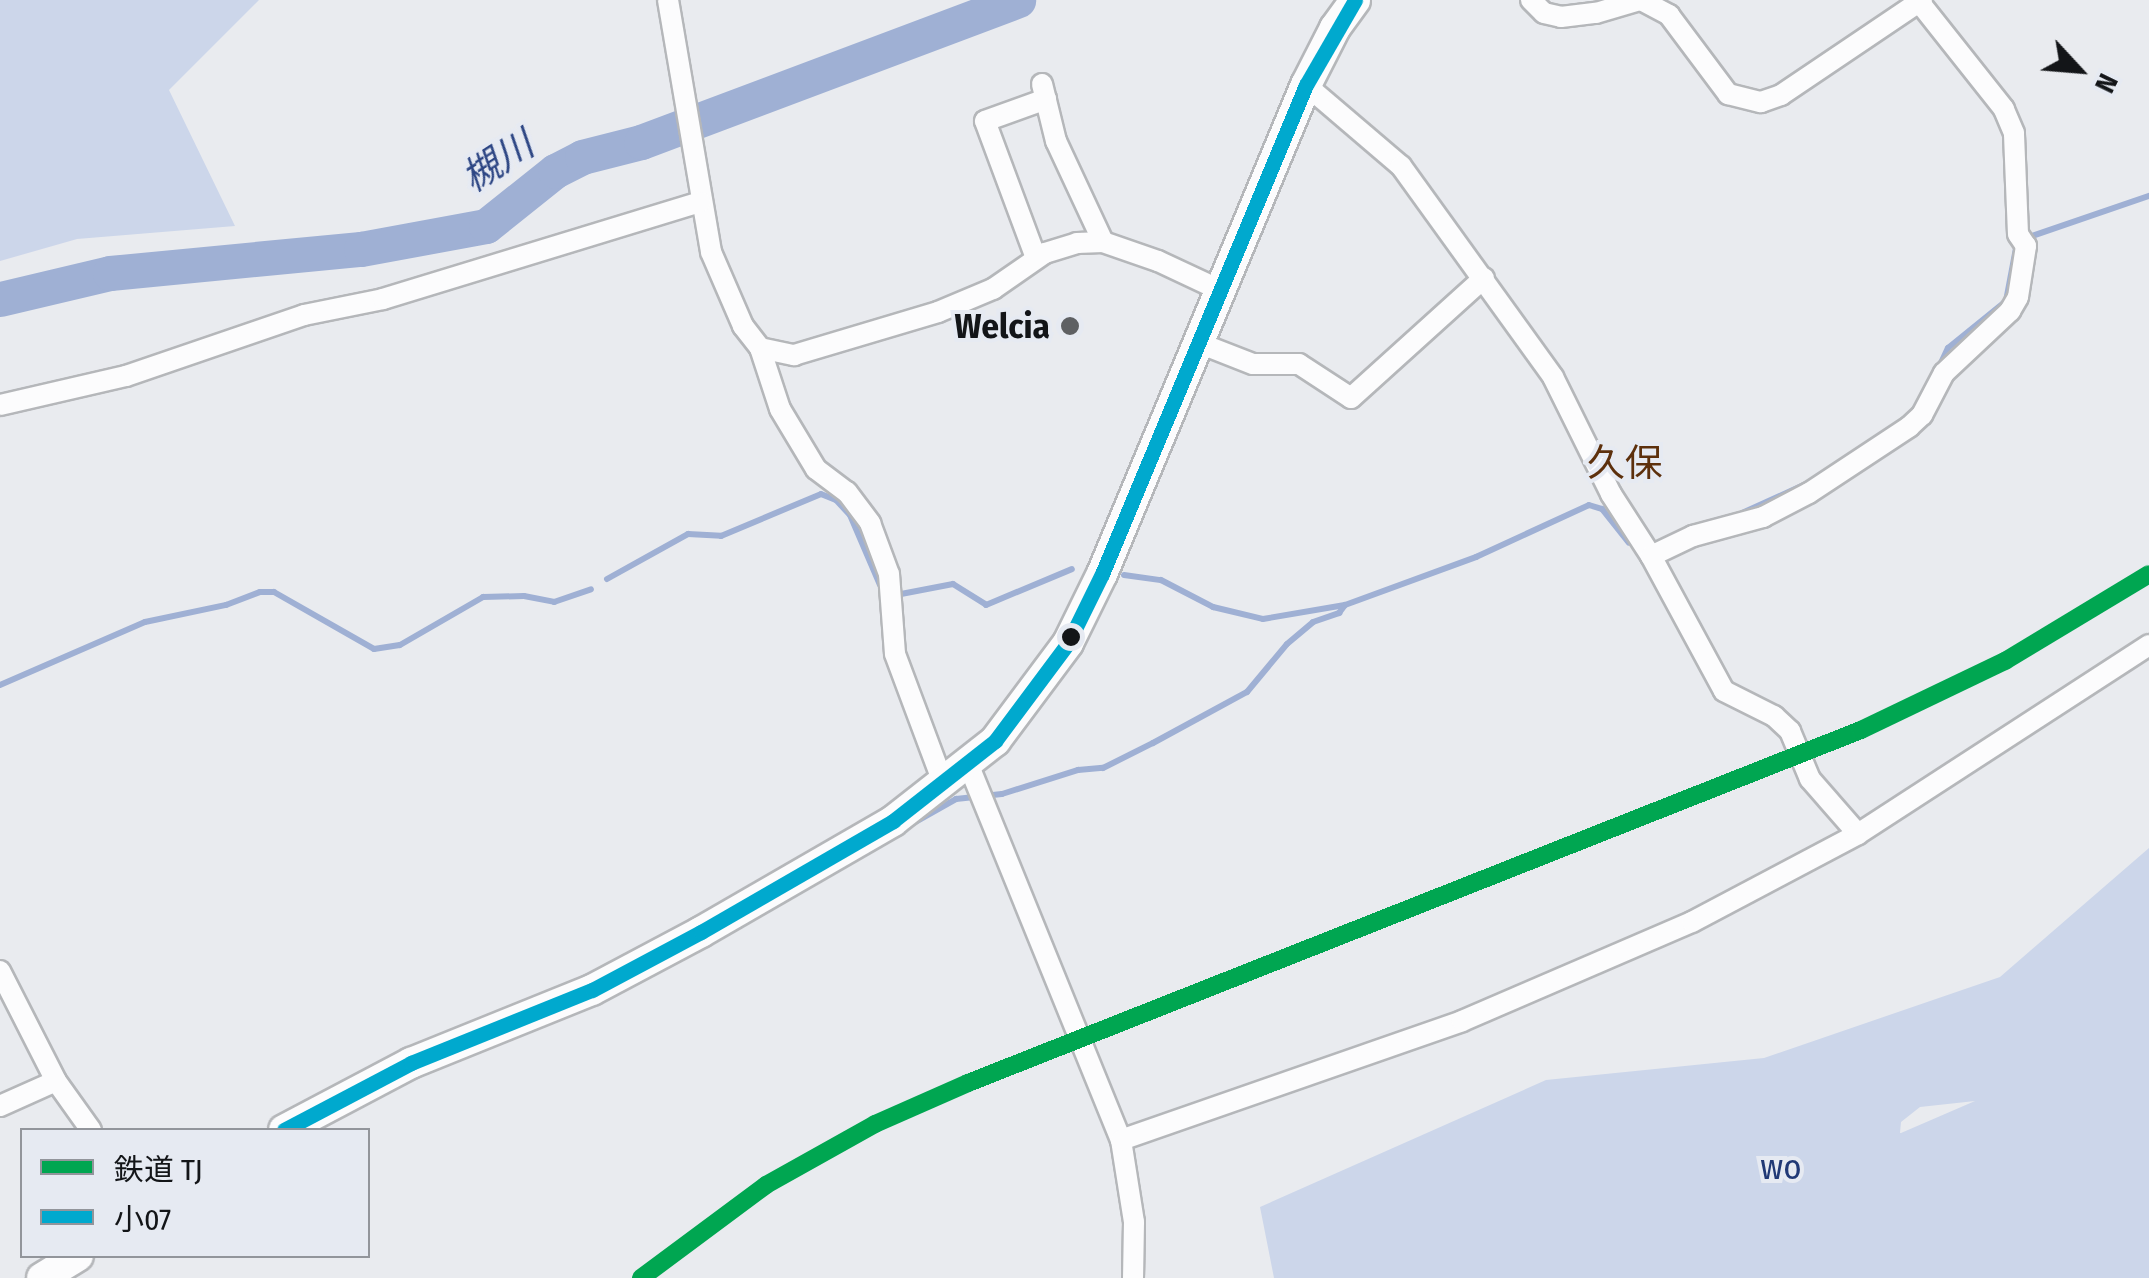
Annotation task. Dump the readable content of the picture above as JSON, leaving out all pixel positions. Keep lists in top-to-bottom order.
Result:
{
  "districts": ["久保"],
  "water": ["槻川"],
  "parks": ["wo"],
  "places": ["Welcia"],
  "lines": ["transit line 小07", "rail line TJ"],
  "legend": ["鉄道 TJ", "小07"],
  "north": "bottom right"
}
